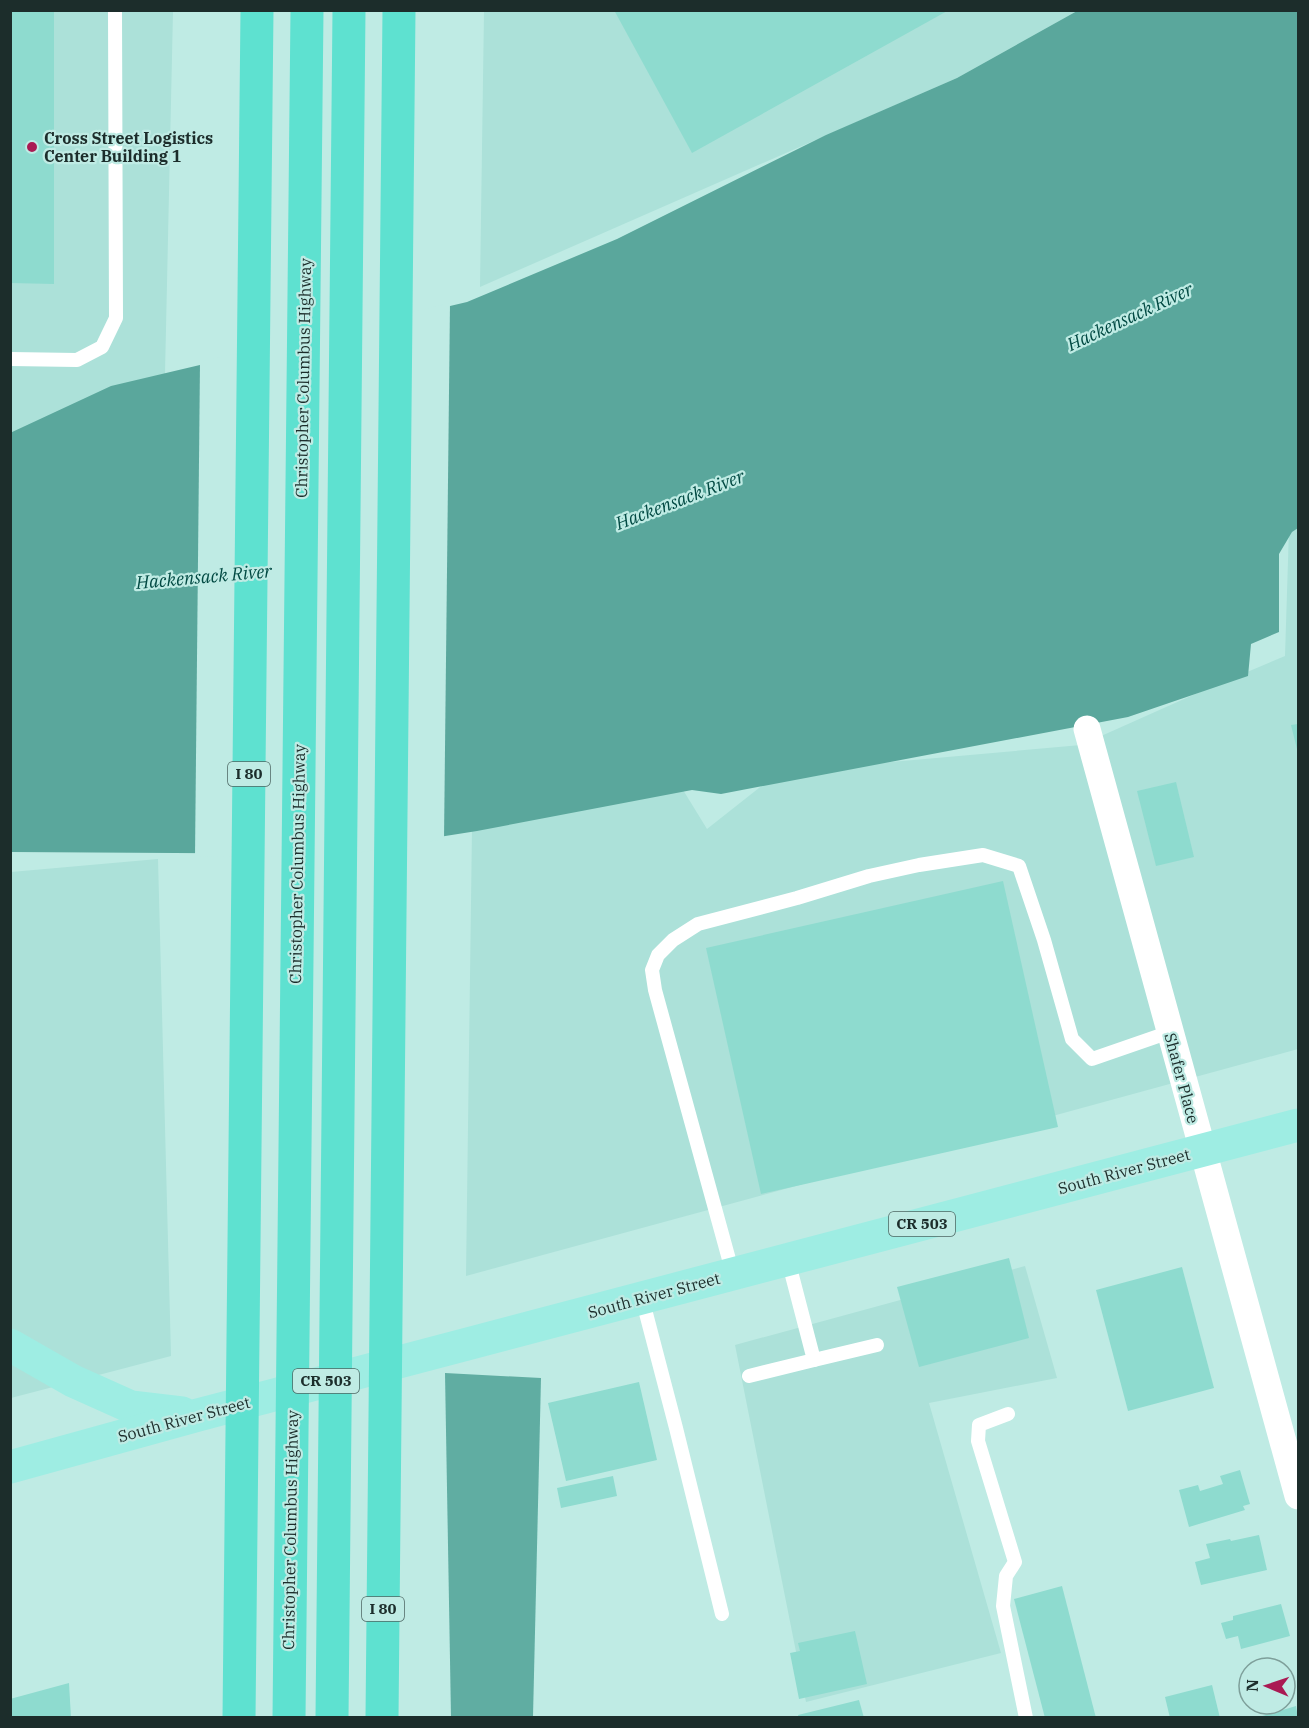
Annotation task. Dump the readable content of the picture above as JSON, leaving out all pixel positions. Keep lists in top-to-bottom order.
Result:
{
  "streets": {
    "highway": ["Christopher Columbus Highway", "I 80"],
    "main road": ["South River Street", "CR 503"],
    "street": ["Shafer Place"]
  },
  "crossings": [
    ["Shafer Place", "South River Street"]
  ],
  "water": ["Hackensack River"],
  "places": ["Cross Street Logistics Center Building 1"],
  "north": "left"
}
